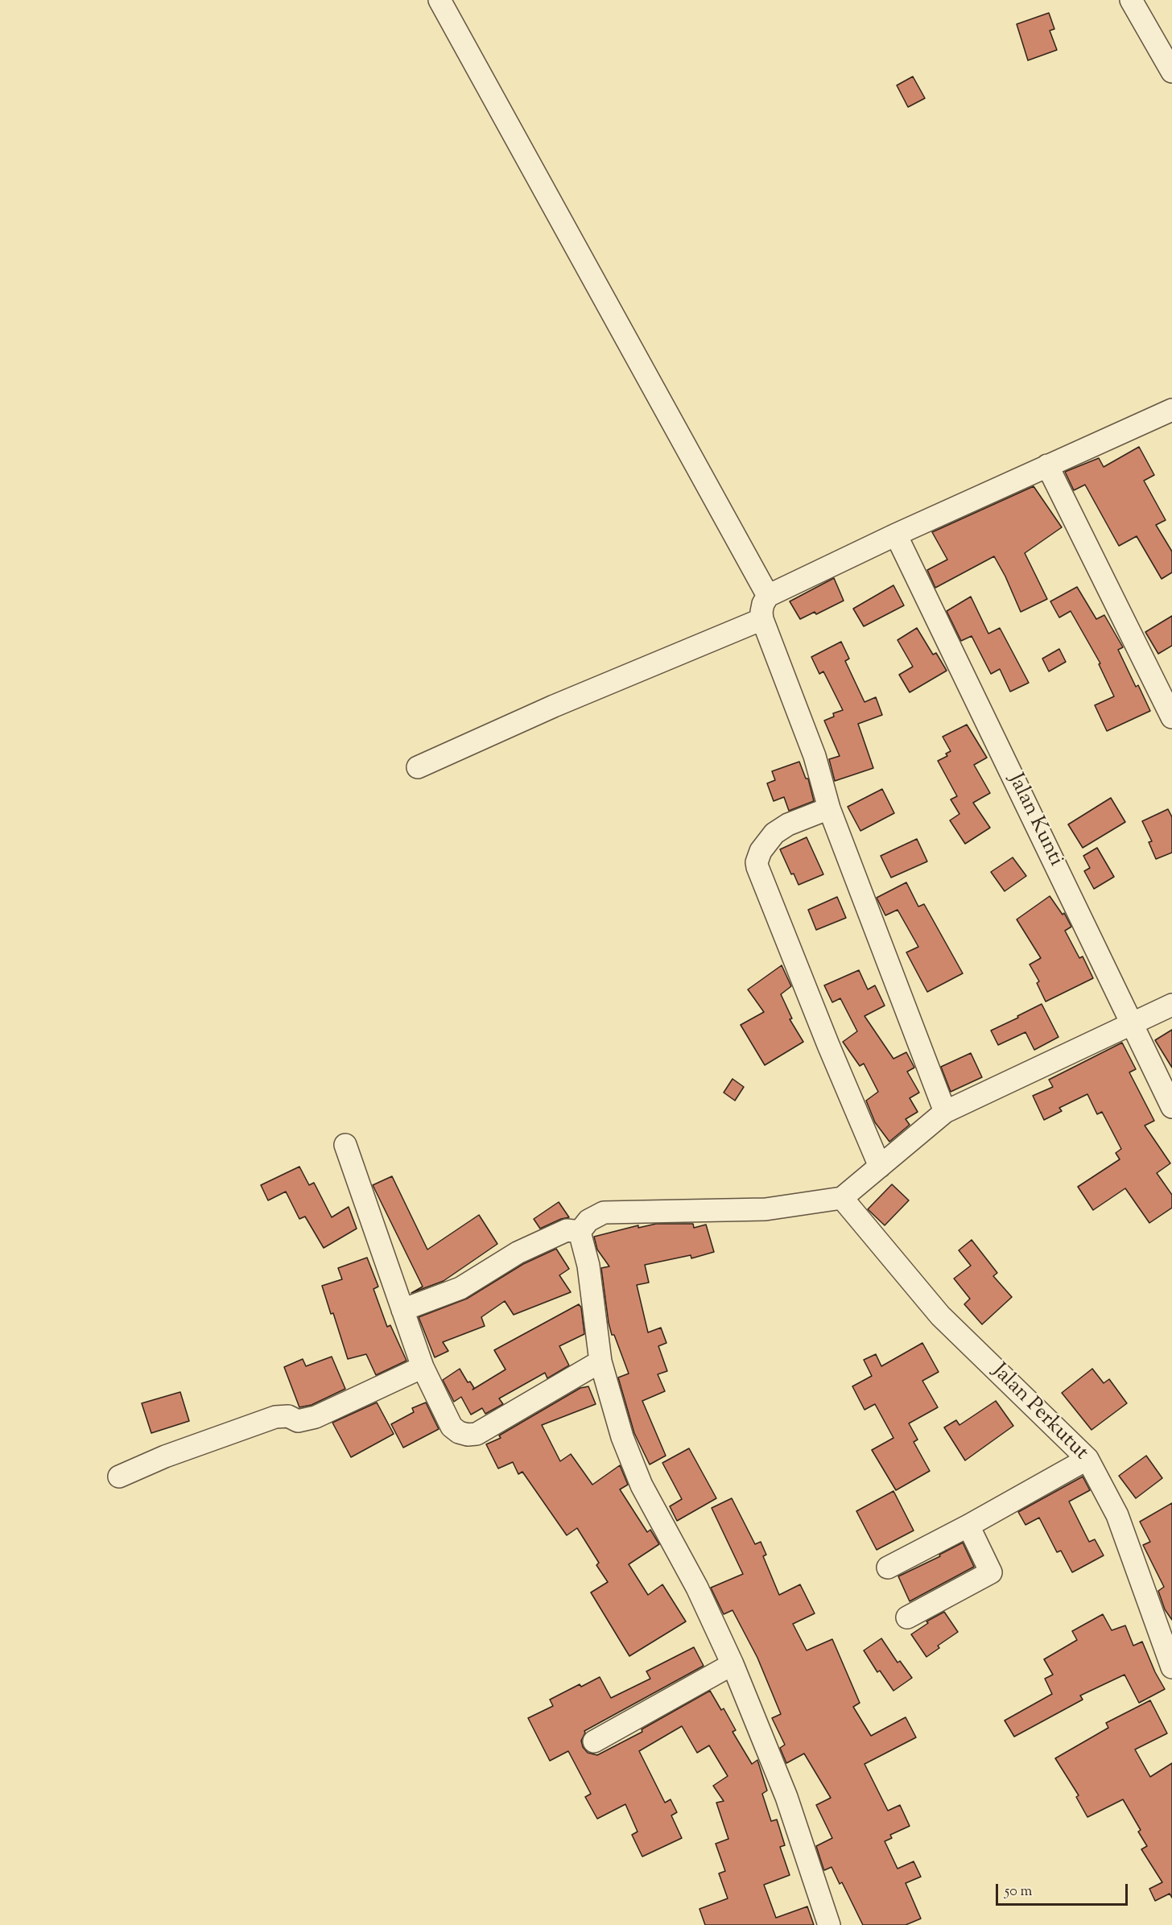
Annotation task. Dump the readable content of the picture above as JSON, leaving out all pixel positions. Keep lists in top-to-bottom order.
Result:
{
  "streets": {
    "street": ["Jalan Kunti", "Jalan Perkutut"]
  },
  "scale_bar": "50 m"
}
